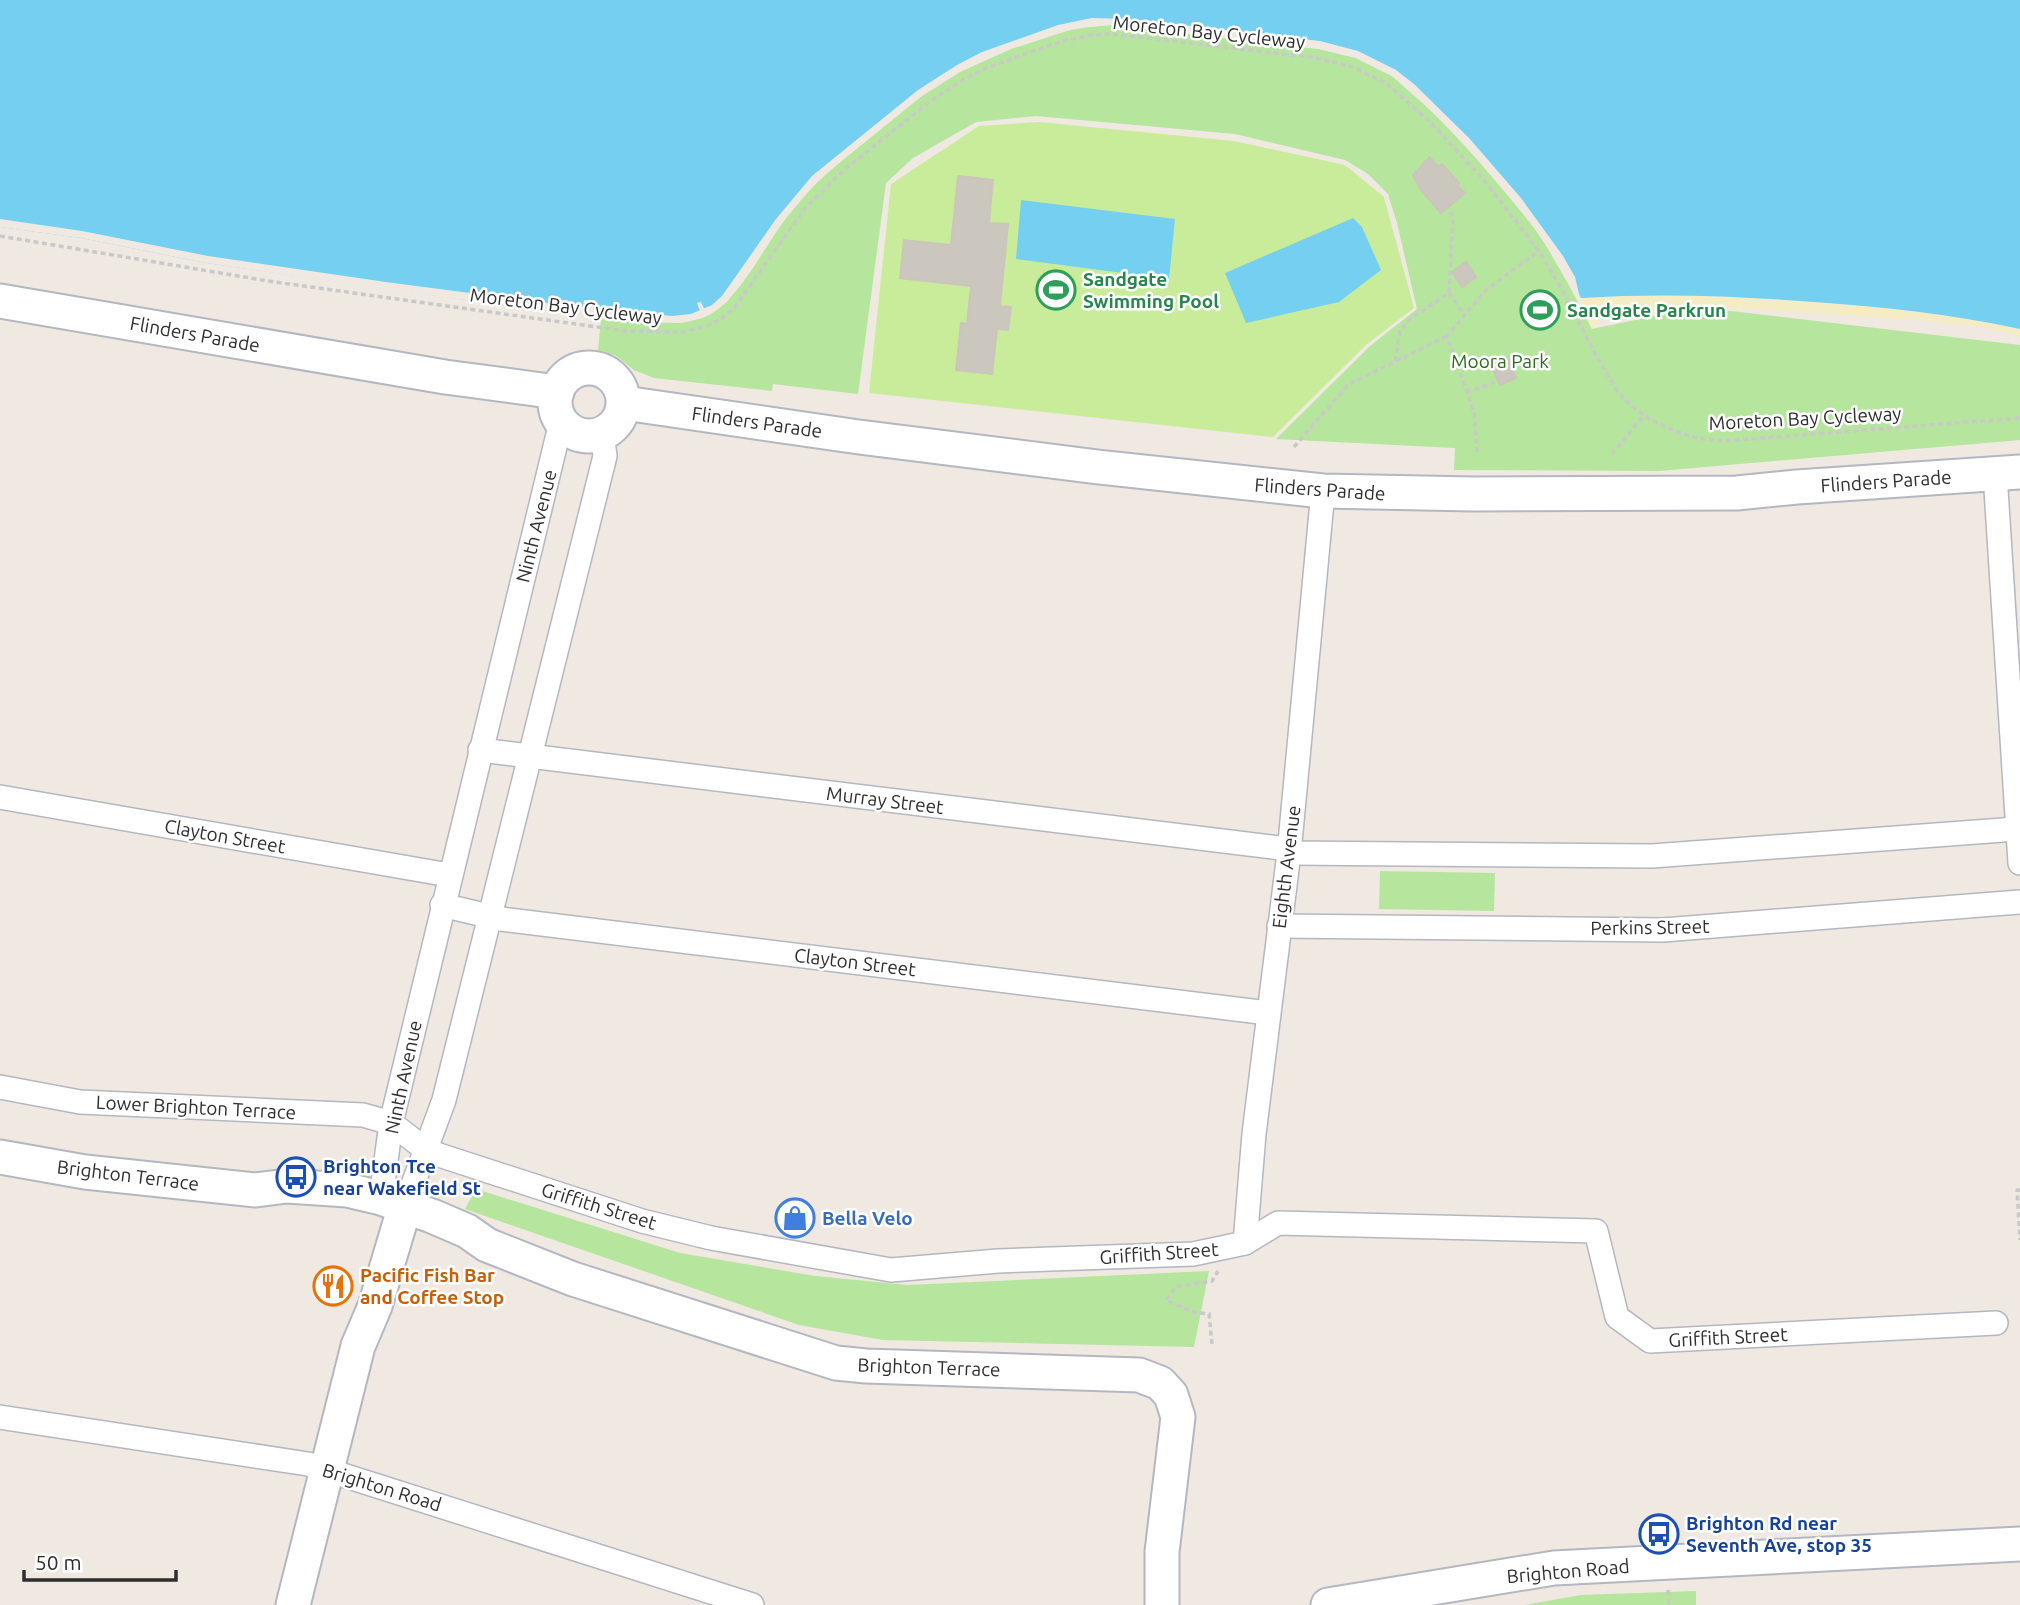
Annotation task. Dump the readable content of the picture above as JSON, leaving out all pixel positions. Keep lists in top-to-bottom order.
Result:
{
  "streets": {
    "street": [
      "Flinders Parade",
      "Ninth Avenue",
      "Murray Street",
      "Clayton Street",
      "Eighth Avenue",
      "Perkins Street",
      "Lower Brighton Terrace",
      "Brighton Terrace",
      "Griffith Street",
      "Brighton Road"
    ],
    "path": ["Moreton Bay Cycleway"]
  },
  "crossings": [
    ["Flinders Parade", "Ninth Avenue"],
    ["Flinders Parade", "Eighth Avenue"],
    ["Ninth Avenue", "Murray Street"],
    ["Ninth Avenue", "Clayton Street"],
    ["Ninth Avenue", "Lower Brighton Terrace"],
    ["Ninth Avenue", "Brighton Terrace"],
    ["Ninth Avenue", "Griffith Street"],
    ["Ninth Avenue", "Brighton Road"],
    ["Murray Street", "Eighth Avenue"],
    ["Clayton Street", "Eighth Avenue"],
    ["Eighth Avenue", "Perkins Street"],
    ["Eighth Avenue", "Griffith Street"],
    ["Lower Brighton Terrace", "Griffith Street"]
  ],
  "parks": ["Moora Park"],
  "places": {
    "sports": ["Sandgate Swimming Pool", "Sandgate Parkrun"],
    "bus stop": ["Brighton Tce near Wakefield St", "Brighton Rd near Seventh Ave, stop 35"],
    "shop": ["Bella Velo"],
    "restaurant": ["Pacific Fish Bar and Coffee Stop"]
  },
  "scale_bar": "50 m"
}
